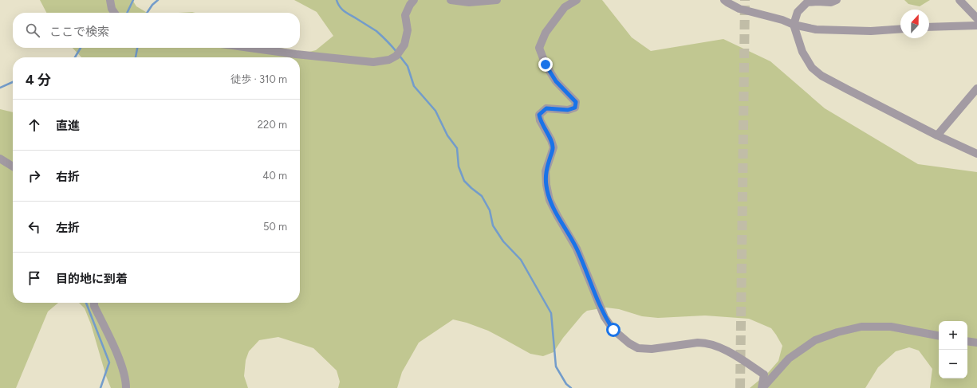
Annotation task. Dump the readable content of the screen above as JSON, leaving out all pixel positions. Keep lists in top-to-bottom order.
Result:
{
  "north": "top",
  "page": {
    "search": "ここで検索",
    "heading": ["4 分", "徒歩 · 310 m"],
    "list": [
      ["直進", "220 m"],
      ["右折", "40 m"],
      ["左折", "50 m"],
      "目的地に到着"
    ],
    "map_buttons": ["+", "−"]
  }
}
